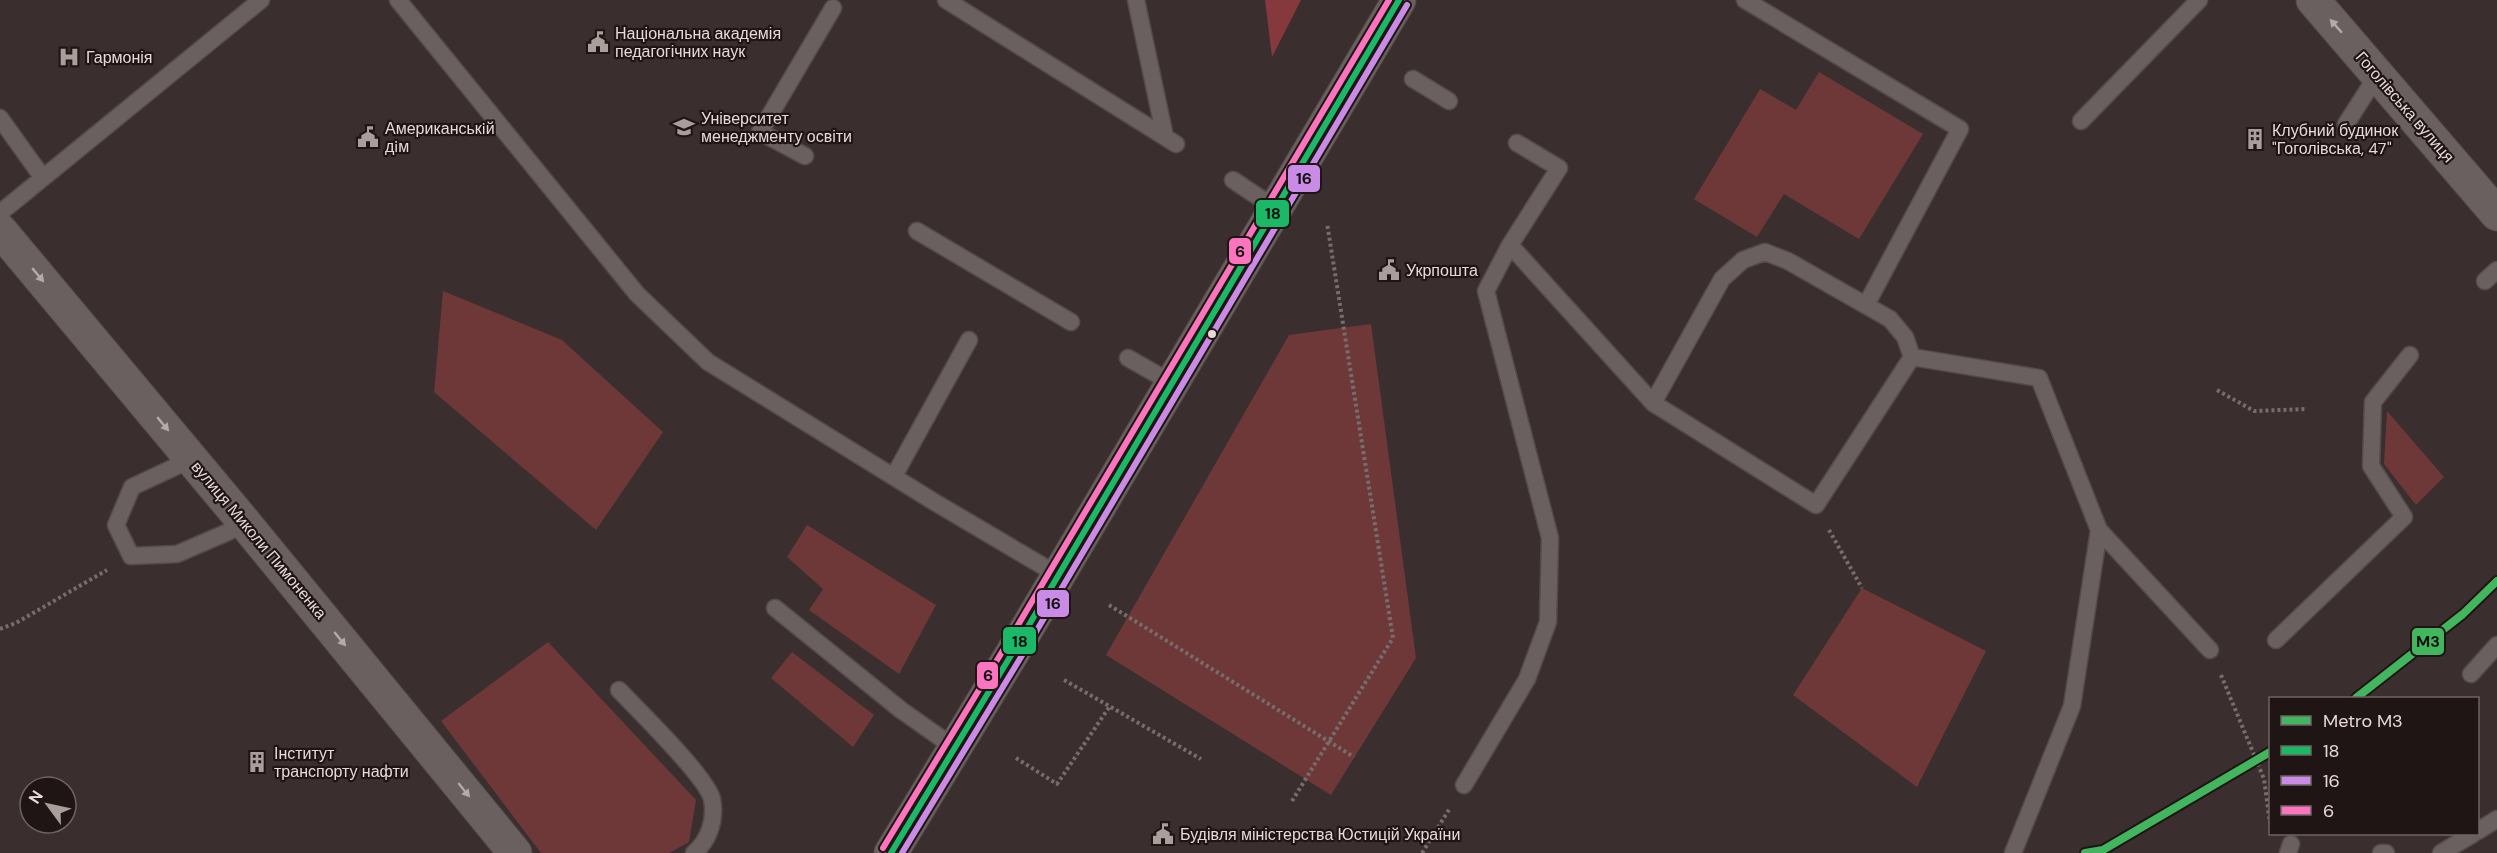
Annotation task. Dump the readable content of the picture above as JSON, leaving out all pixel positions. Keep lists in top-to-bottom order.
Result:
{
  "streets": {
    "street": ["Гоголівська вулиця", "вулиця Миколи Пимоненка"]
  },
  "one_way": ["вулиця Миколи Пимоненка"],
  "places": {
    "public building": [
      "Національна академія педагогічних наук",
      "Американськiй дiм",
      "Укрпошта",
      "Будівля міністерства Юстицій України"
    ],
    "hospital": ["Гармонія"],
    "school or university": ["Університет менеджменту освіти"],
    "building": ["Клубний будинок \"Гоголівська, 47\"", "Інститут транспорту нафти"]
  },
  "lines": [
    "transit line 18",
    "transit line 6",
    "transit line 16",
    "metro line M3"
  ],
  "legend": [
    "Metro M3",
    "18",
    "16",
    "6"
  ],
  "north": "top left"
}
